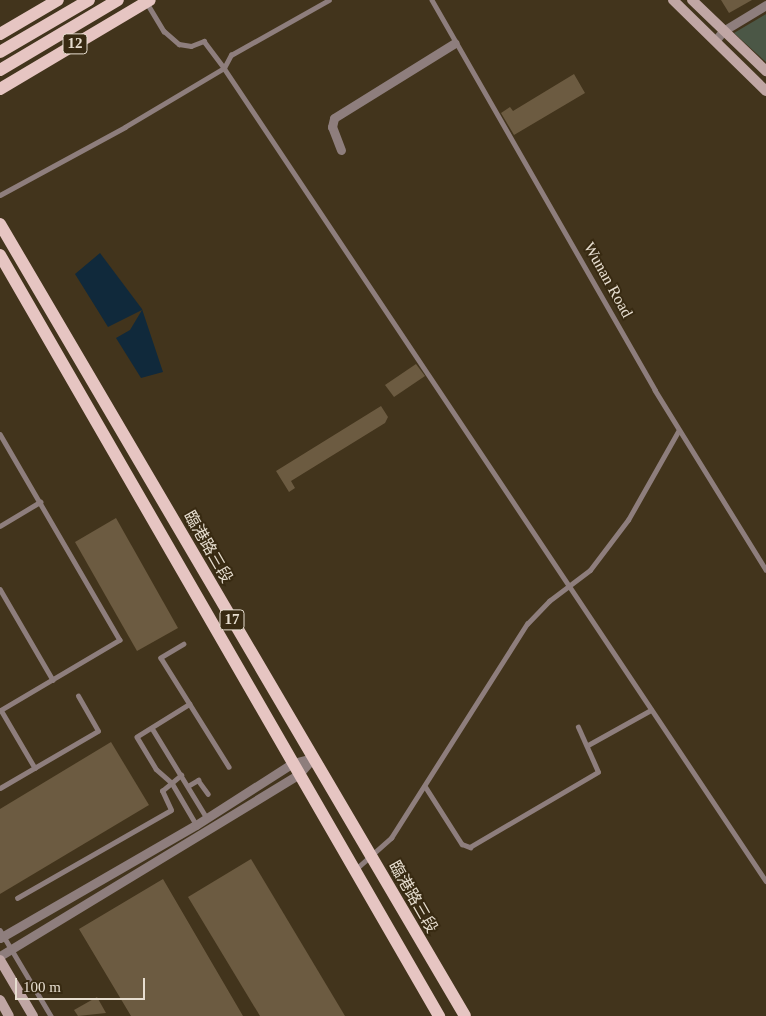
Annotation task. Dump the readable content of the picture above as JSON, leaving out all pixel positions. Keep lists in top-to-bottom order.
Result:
{
  "streets": {
    "main road": ["12", "臨港路三段", "17"],
    "lane": ["Wunan Road"]
  },
  "scale_bar": "100 m"
}
